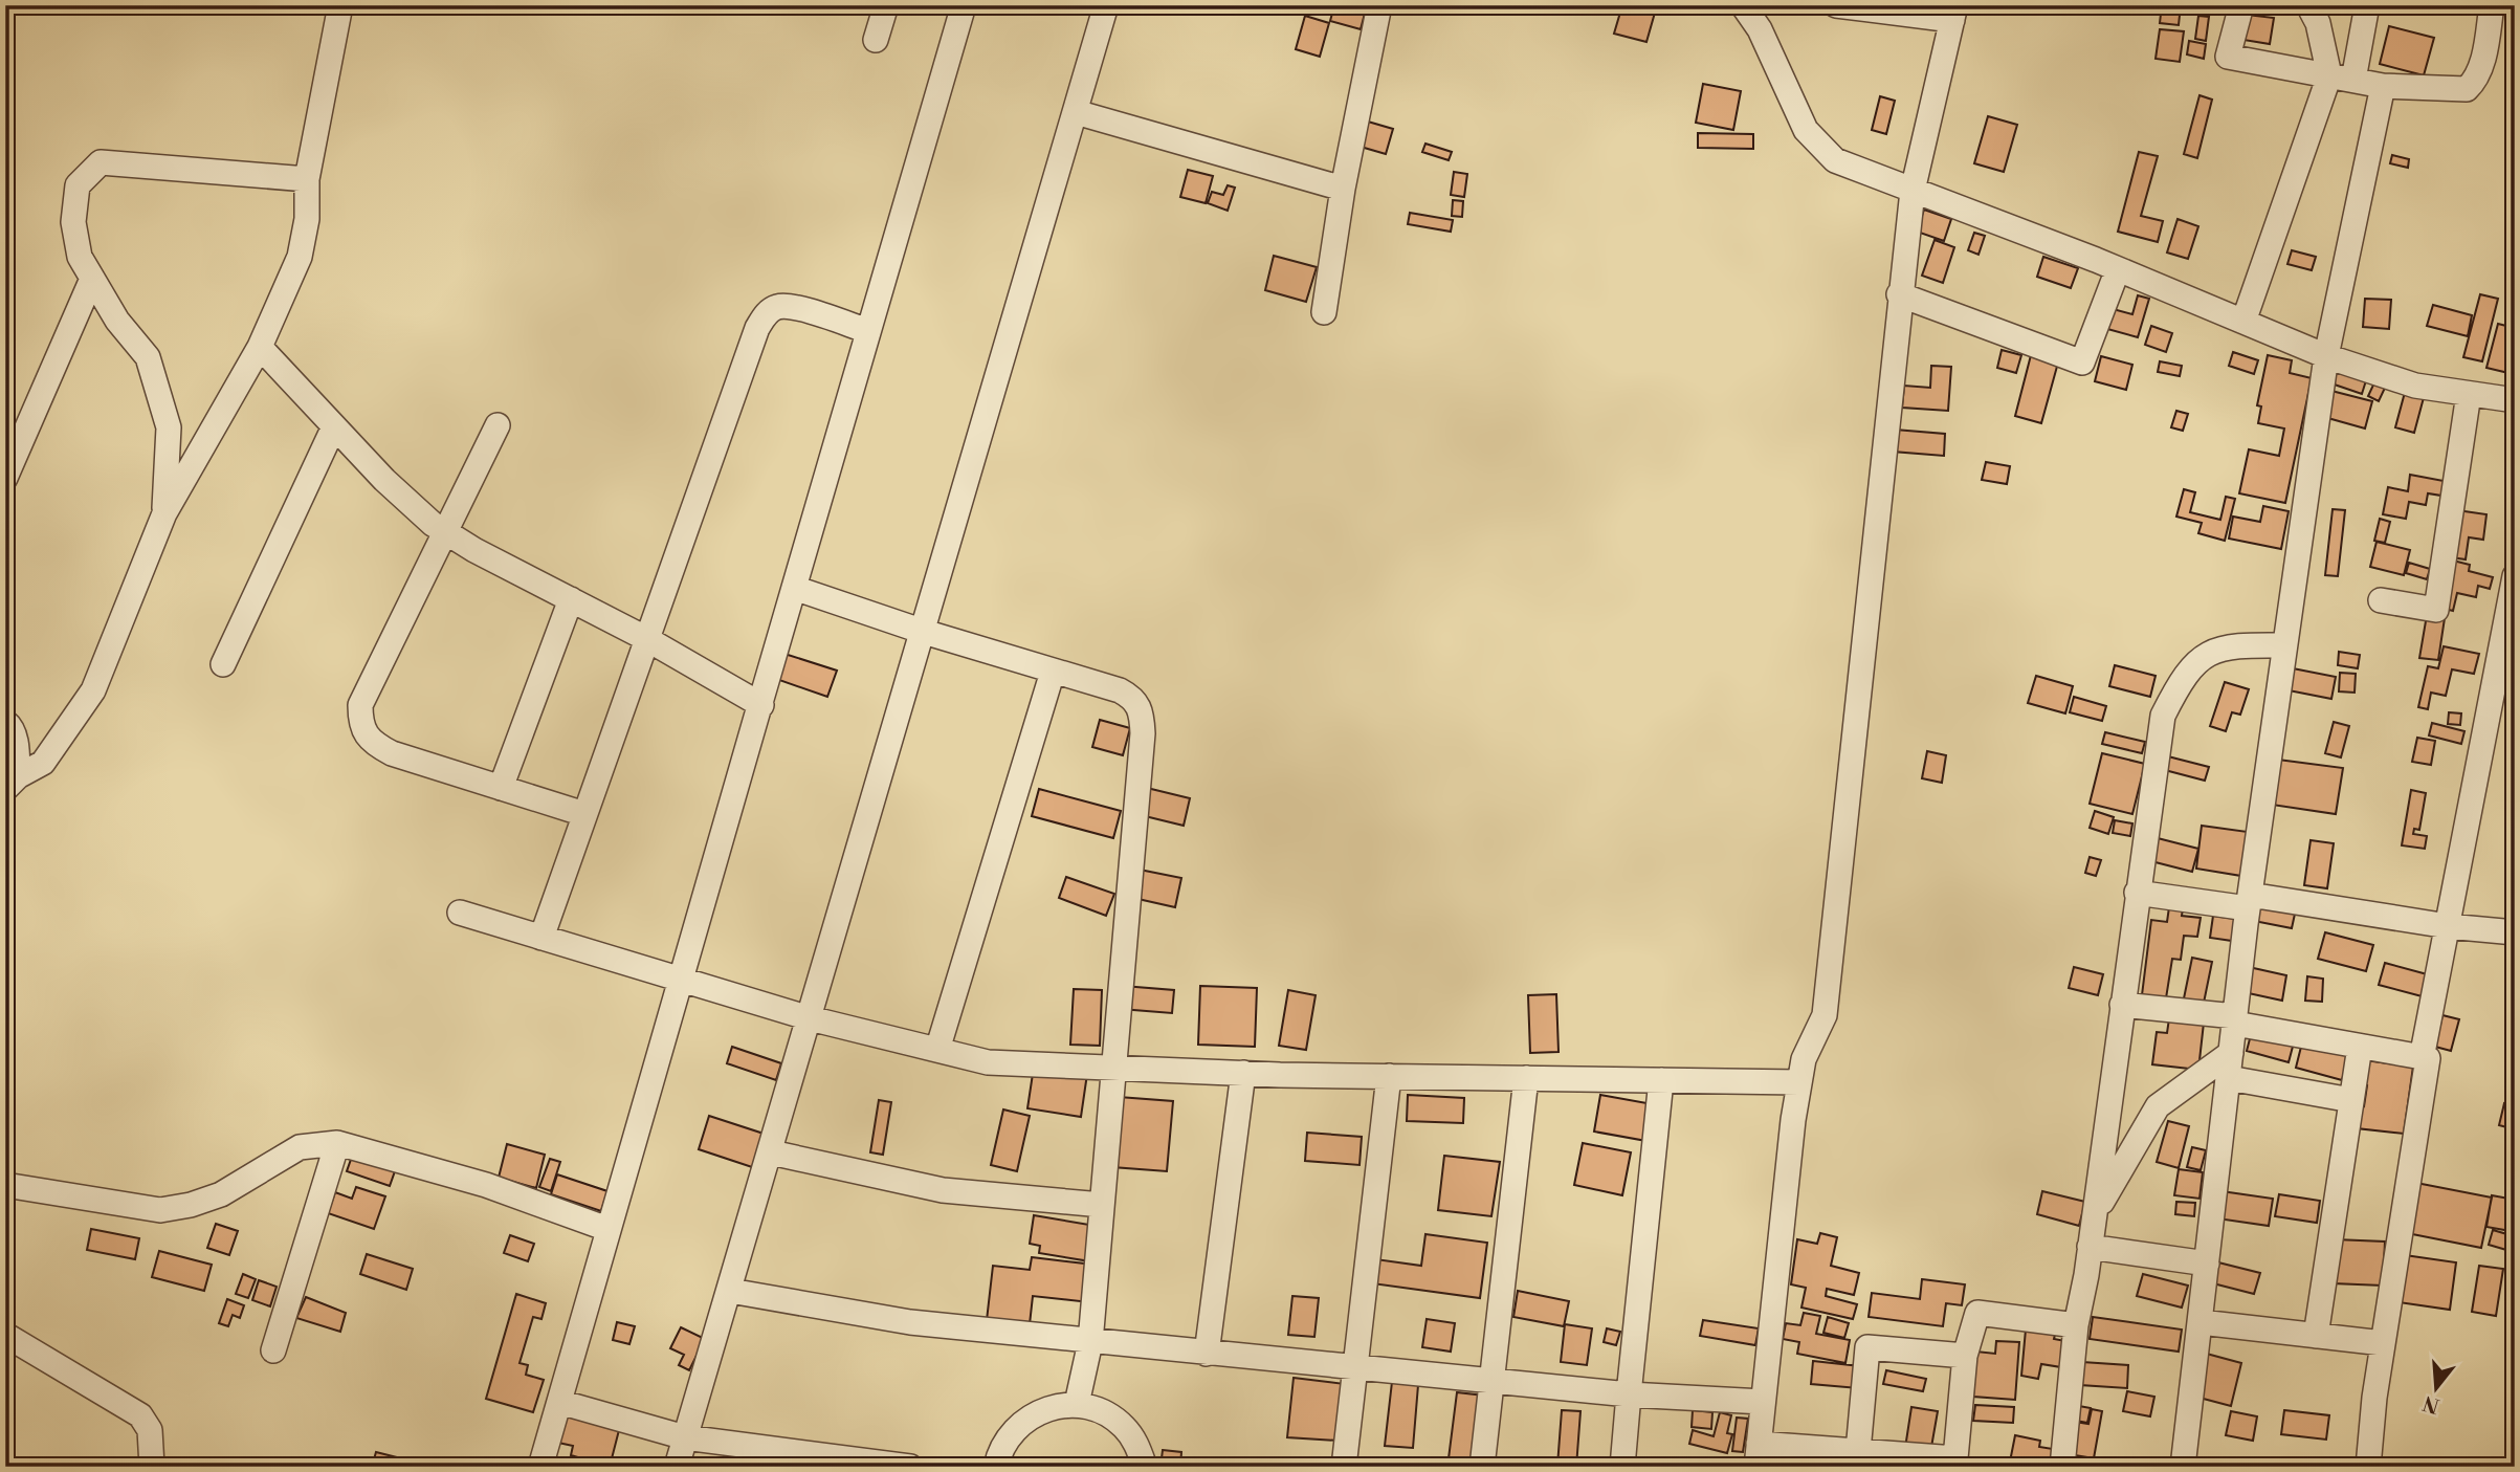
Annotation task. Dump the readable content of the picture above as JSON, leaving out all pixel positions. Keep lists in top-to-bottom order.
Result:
{
  "north": "bottom"
}
